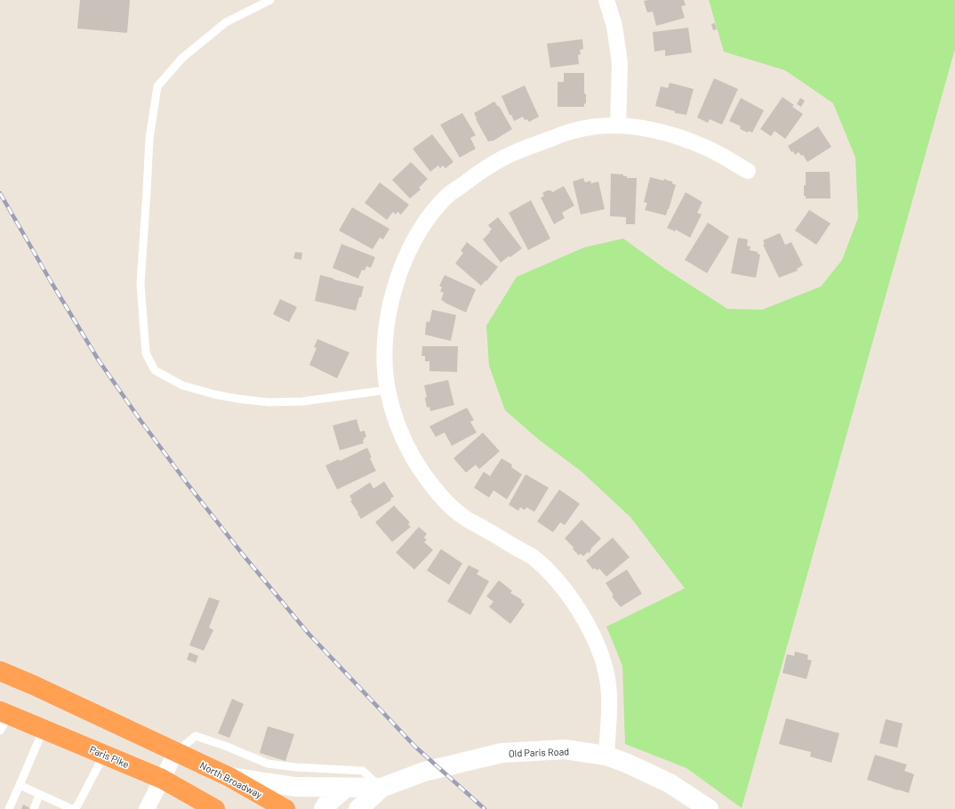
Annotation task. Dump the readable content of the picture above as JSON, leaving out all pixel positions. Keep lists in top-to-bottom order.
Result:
{
  "streets": {
    "highway": ["Paris Pike", "North Broadway"],
    "street": ["Old Paris Road"]
  },
  "crossings": [
    ["Old Paris Road", "North Broadway"]
  ]
}
